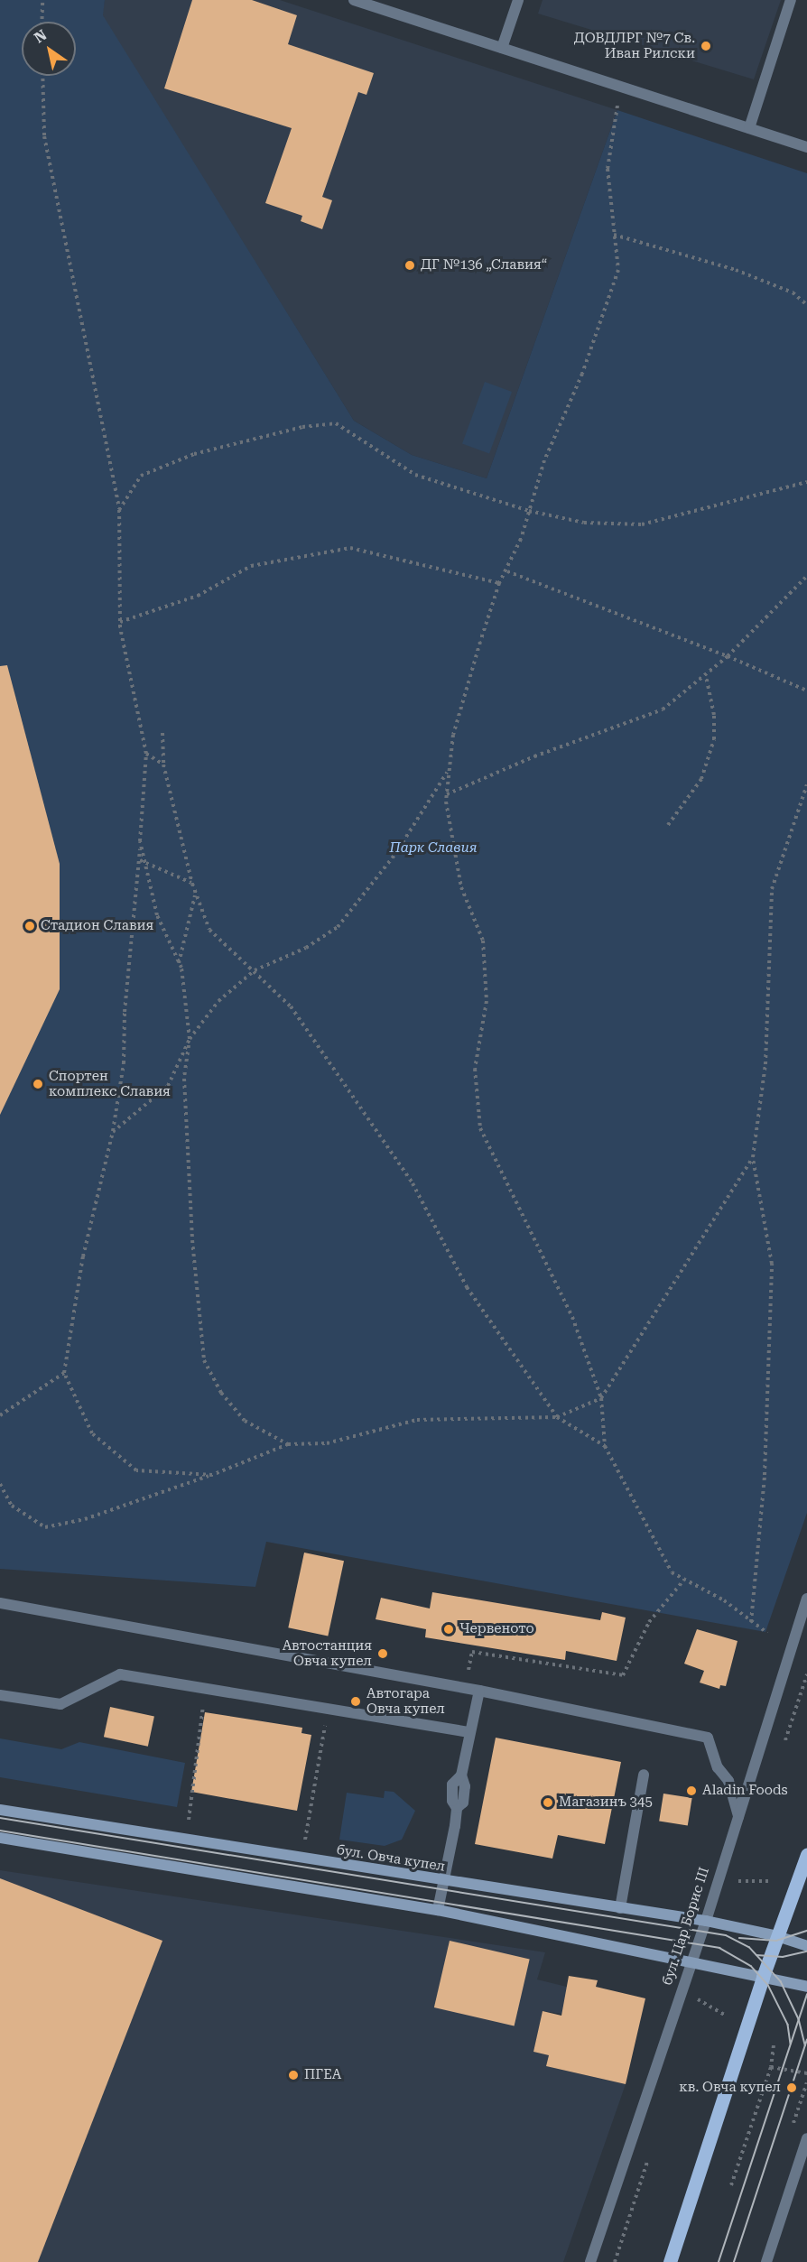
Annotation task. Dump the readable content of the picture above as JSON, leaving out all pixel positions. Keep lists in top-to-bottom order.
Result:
{
  "streets": {
    "main road": ["бул. Овча купел"],
    "street": ["бул. Цар Борис III"]
  },
  "crossings": [
    ["бул. Овча купел", "бул. Цар Борис III"]
  ],
  "parks": ["Парк Славия"],
  "places": [
    "ДОВДЛРГ №7 Св. Иван Рилски",
    "ДГ №136 „Славия“",
    "Стадион Славия",
    "Спортен комплекс Славия",
    "Червеното",
    "Автостанция Овча купел",
    "Автогара Овча купел",
    "Aladin Foods",
    "Магазинъ 345",
    "ПГЕА",
    "кв. Овча купел"
  ],
  "north": "top left"
}
